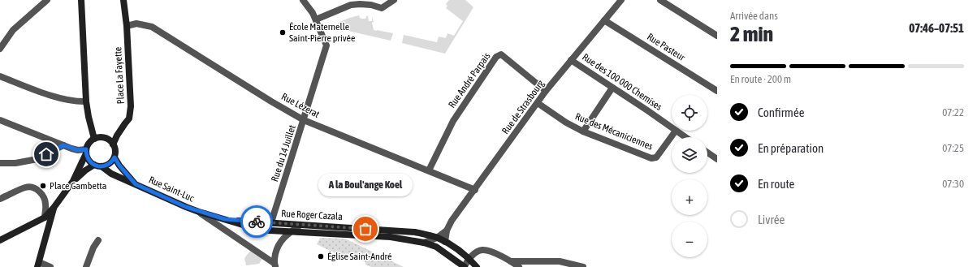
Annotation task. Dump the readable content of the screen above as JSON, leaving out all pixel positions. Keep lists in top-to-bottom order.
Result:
{
  "streets": {
    "main road": ["Place La Fayette", "Rue Saint-Luc", "Rue Roger Cazala"],
    "street": [
      "Rue Pasteur",
      "Rue André Parpais",
      "Rue des 100 000 Chemises",
      "Rue Lézerat",
      "Rue de Strasbourg",
      "Rue des Mécaniciennes",
      "Rue du 14 Juillet"
    ]
  },
  "crossings": [
    ["Rue Pasteur", "Rue de Strasbourg"],
    ["Place La Fayette", "Rue Lézerat"],
    ["Place La Fayette", "Rue Saint-Luc"],
    ["Rue André Parpais", "Rue Lézerat"],
    ["Rue André Parpais", "Rue de Strasbourg"],
    ["Rue des 100 000 Chemises", "Rue de Strasbourg"],
    ["Rue Lézerat", "Rue de Strasbourg"],
    ["Rue Lézerat", "Rue du 14 Juillet"],
    ["Rue de Strasbourg", "Rue des Mécaniciennes"],
    ["Rue de Strasbourg", "Rue Roger Cazala"],
    ["Rue du 14 Juillet", "Rue Saint-Luc"],
    ["Rue du 14 Juillet", "Rue Roger Cazala"],
    ["Rue Saint-Luc", "Rue Roger Cazala"]
  ],
  "places": [
    "École Maternelle Saint-Pierre privée",
    "Place Gambetta",
    "A la Boul'ange Koel",
    "Église Saint-André"
  ],
  "page": {
    "heading": ["2 min", "Arrivée dans", "07:46–07:51"],
    "bar": "En route · 200 m",
    "list": [
      ["Confirmée", "07:22"],
      ["En préparation", "07:25"],
      ["En route", "07:30"],
      "Livrée"
    ],
    "map_buttons": ["+", "−"],
    "bubble": "A la Boul'ange Koel"
  }
}
